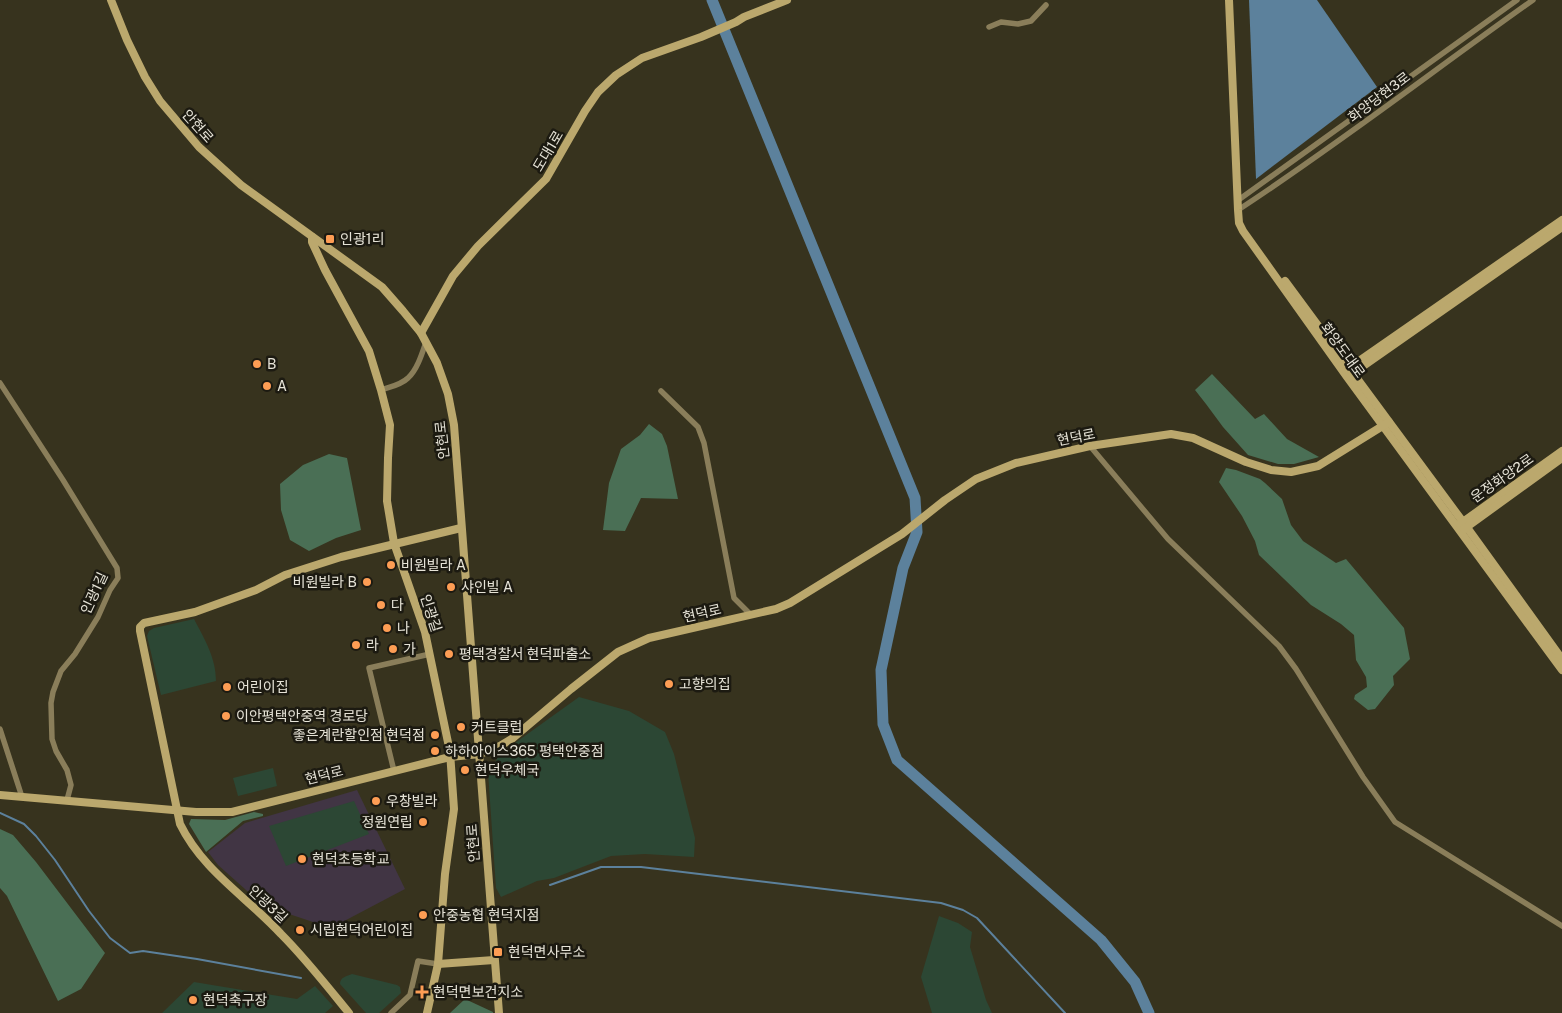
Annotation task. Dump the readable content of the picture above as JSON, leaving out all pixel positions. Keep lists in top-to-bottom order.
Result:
{
  "streets": {
    "street": [
      "화양당현3로",
      "안현로",
      "도대1로",
      "화양도대로",
      "현덕로",
      "운정화양2로",
      "인광1길",
      "인광길",
      "인광3길"
    ]
  },
  "crossings": [
    ["화양당현3로", "화양도대로"],
    ["안현로", "도대1로"],
    ["안현로", "현덕로"],
    ["안현로", "인광길"],
    ["화양도대로", "현덕로"],
    ["화양도대로", "운정화양2로"],
    ["현덕로", "인광1길"],
    ["현덕로", "인광길"],
    ["현덕로", "인광3길"],
    ["인광길", "인광3길"]
  ],
  "places": {
    "transit": ["인광1리", "현덕면사무소"],
    "other": [
      "B",
      "A",
      "비원빌라 A",
      "비원빌라 B",
      "샤인빌 A",
      "다",
      "나",
      "라",
      "가",
      "평택경찰서 현덕파출소",
      "고향의집",
      "어린이집",
      "이안평택안중역 경로당",
      "커트클럽",
      "좋은계란할인점 현덕점",
      "하하아이스365 평택안중점",
      "현덕우체국",
      "우창빌라",
      "정원연립",
      "현덕초등학교",
      "안중농협 현덕지점",
      "시립현덕어린이집",
      "현덕축구장"
    ],
    "health": ["현덕면보건지소"]
  }
}
